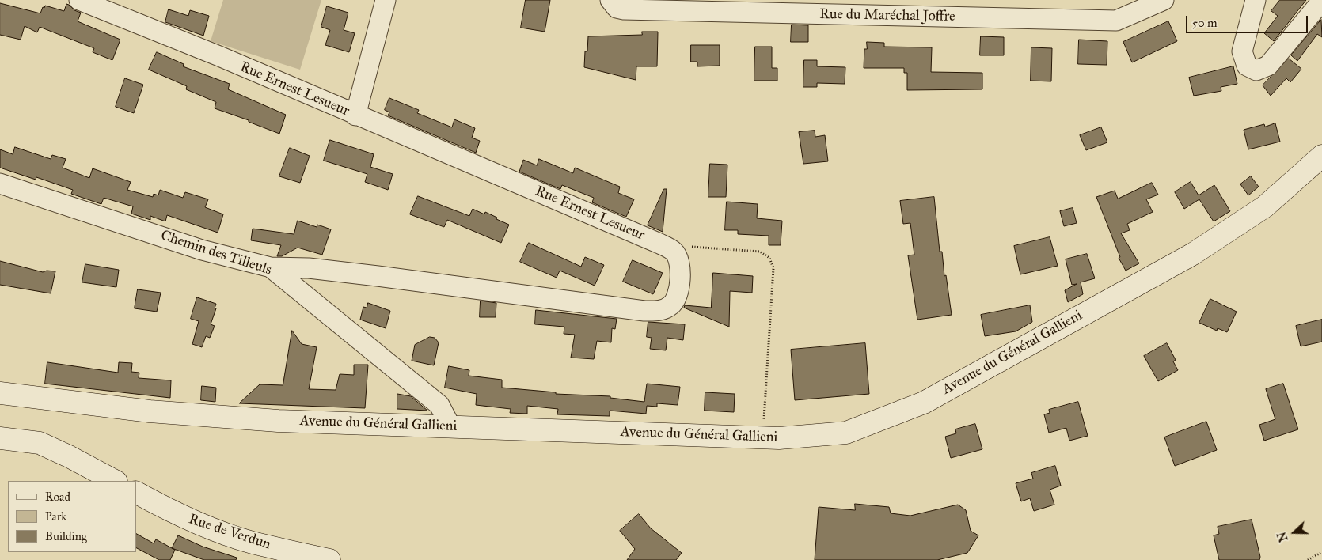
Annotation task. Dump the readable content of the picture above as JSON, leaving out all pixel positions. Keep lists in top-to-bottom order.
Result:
{
  "streets": {
    "street": [
      "Rue du Maréchal Joffre",
      "Rue Ernest Lesueur",
      "Chemin des Tilleuls",
      "Avenue du Général Gallieni",
      "Rue de Verdun"
    ]
  },
  "crossings": [
    ["Chemin des Tilleuls", "Avenue du Général Gallieni"]
  ],
  "legend": ["Road", "Park", "Building"],
  "scale_bar": "50 m",
  "north": "left"
}
